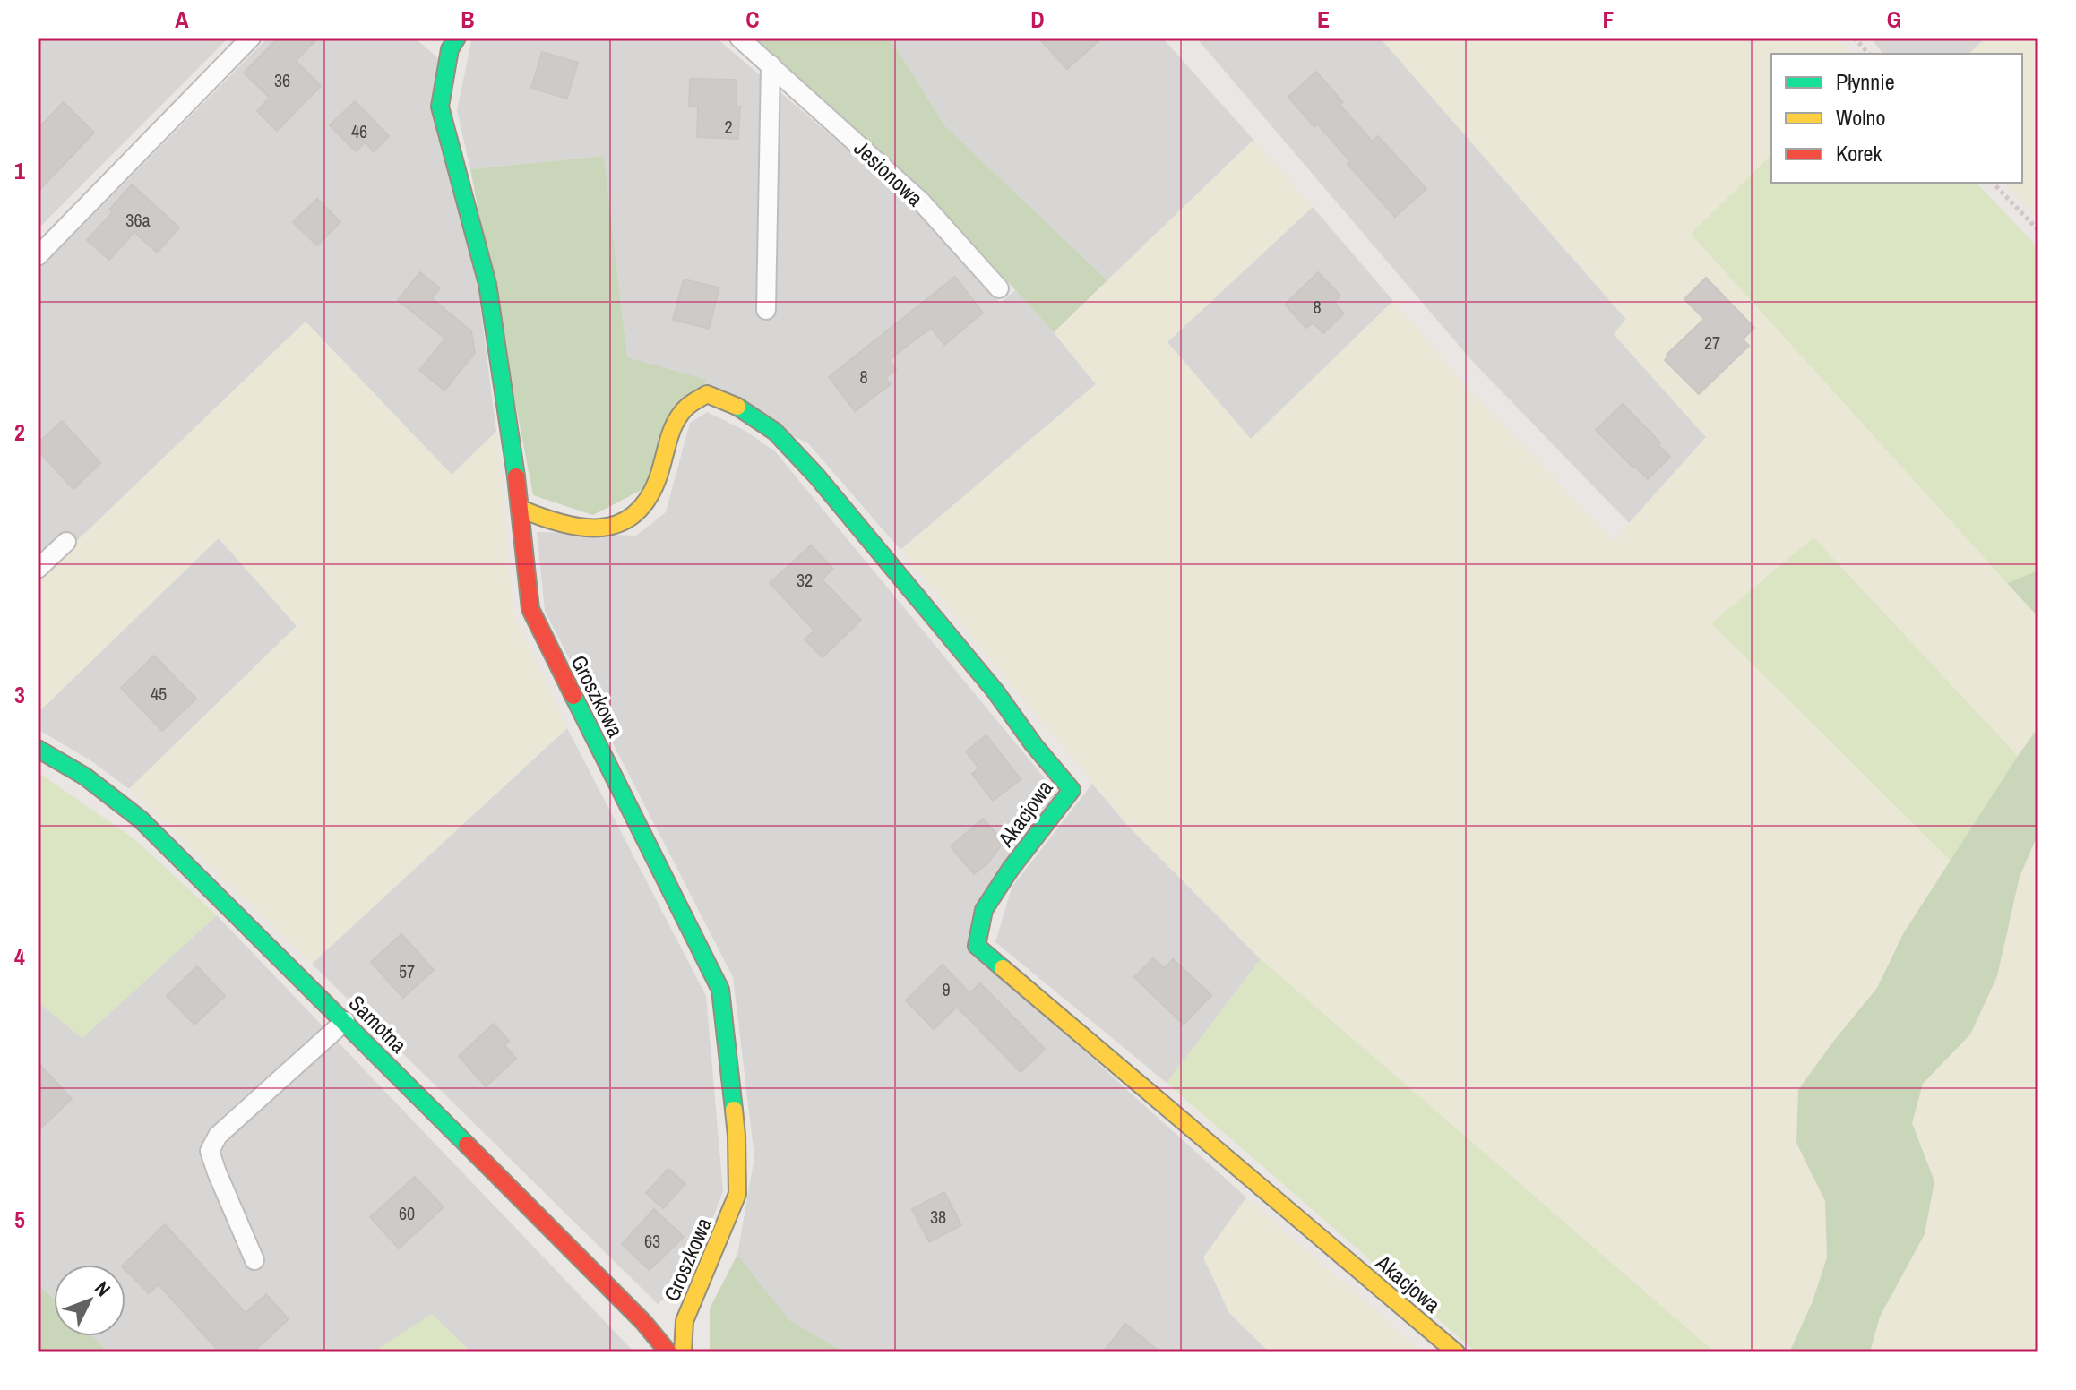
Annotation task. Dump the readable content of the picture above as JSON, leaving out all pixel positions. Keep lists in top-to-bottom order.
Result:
{
  "streets": {
    "street": ["Groszkowa", "Akacjowa", "Samotna"],
    "lane": ["Jesionowa"]
  },
  "crossings": [
    ["Groszkowa", "Akacjowa"]
  ],
  "house_numbers": [
    "36",
    "2",
    "46",
    "36a",
    "8",
    "27",
    "8",
    "32",
    "45",
    "57",
    "9",
    "60",
    "38",
    "63"
  ],
  "legend": ["Płynnie", "Wolno", "Korek"],
  "north": "top right",
  "grid": {
    "columns": [
      "A",
      "B",
      "C",
      "D",
      "E",
      "F",
      "G"
    ],
    "rows": [
      "1",
      "2",
      "3",
      "4",
      "5"
    ]
  }
}
